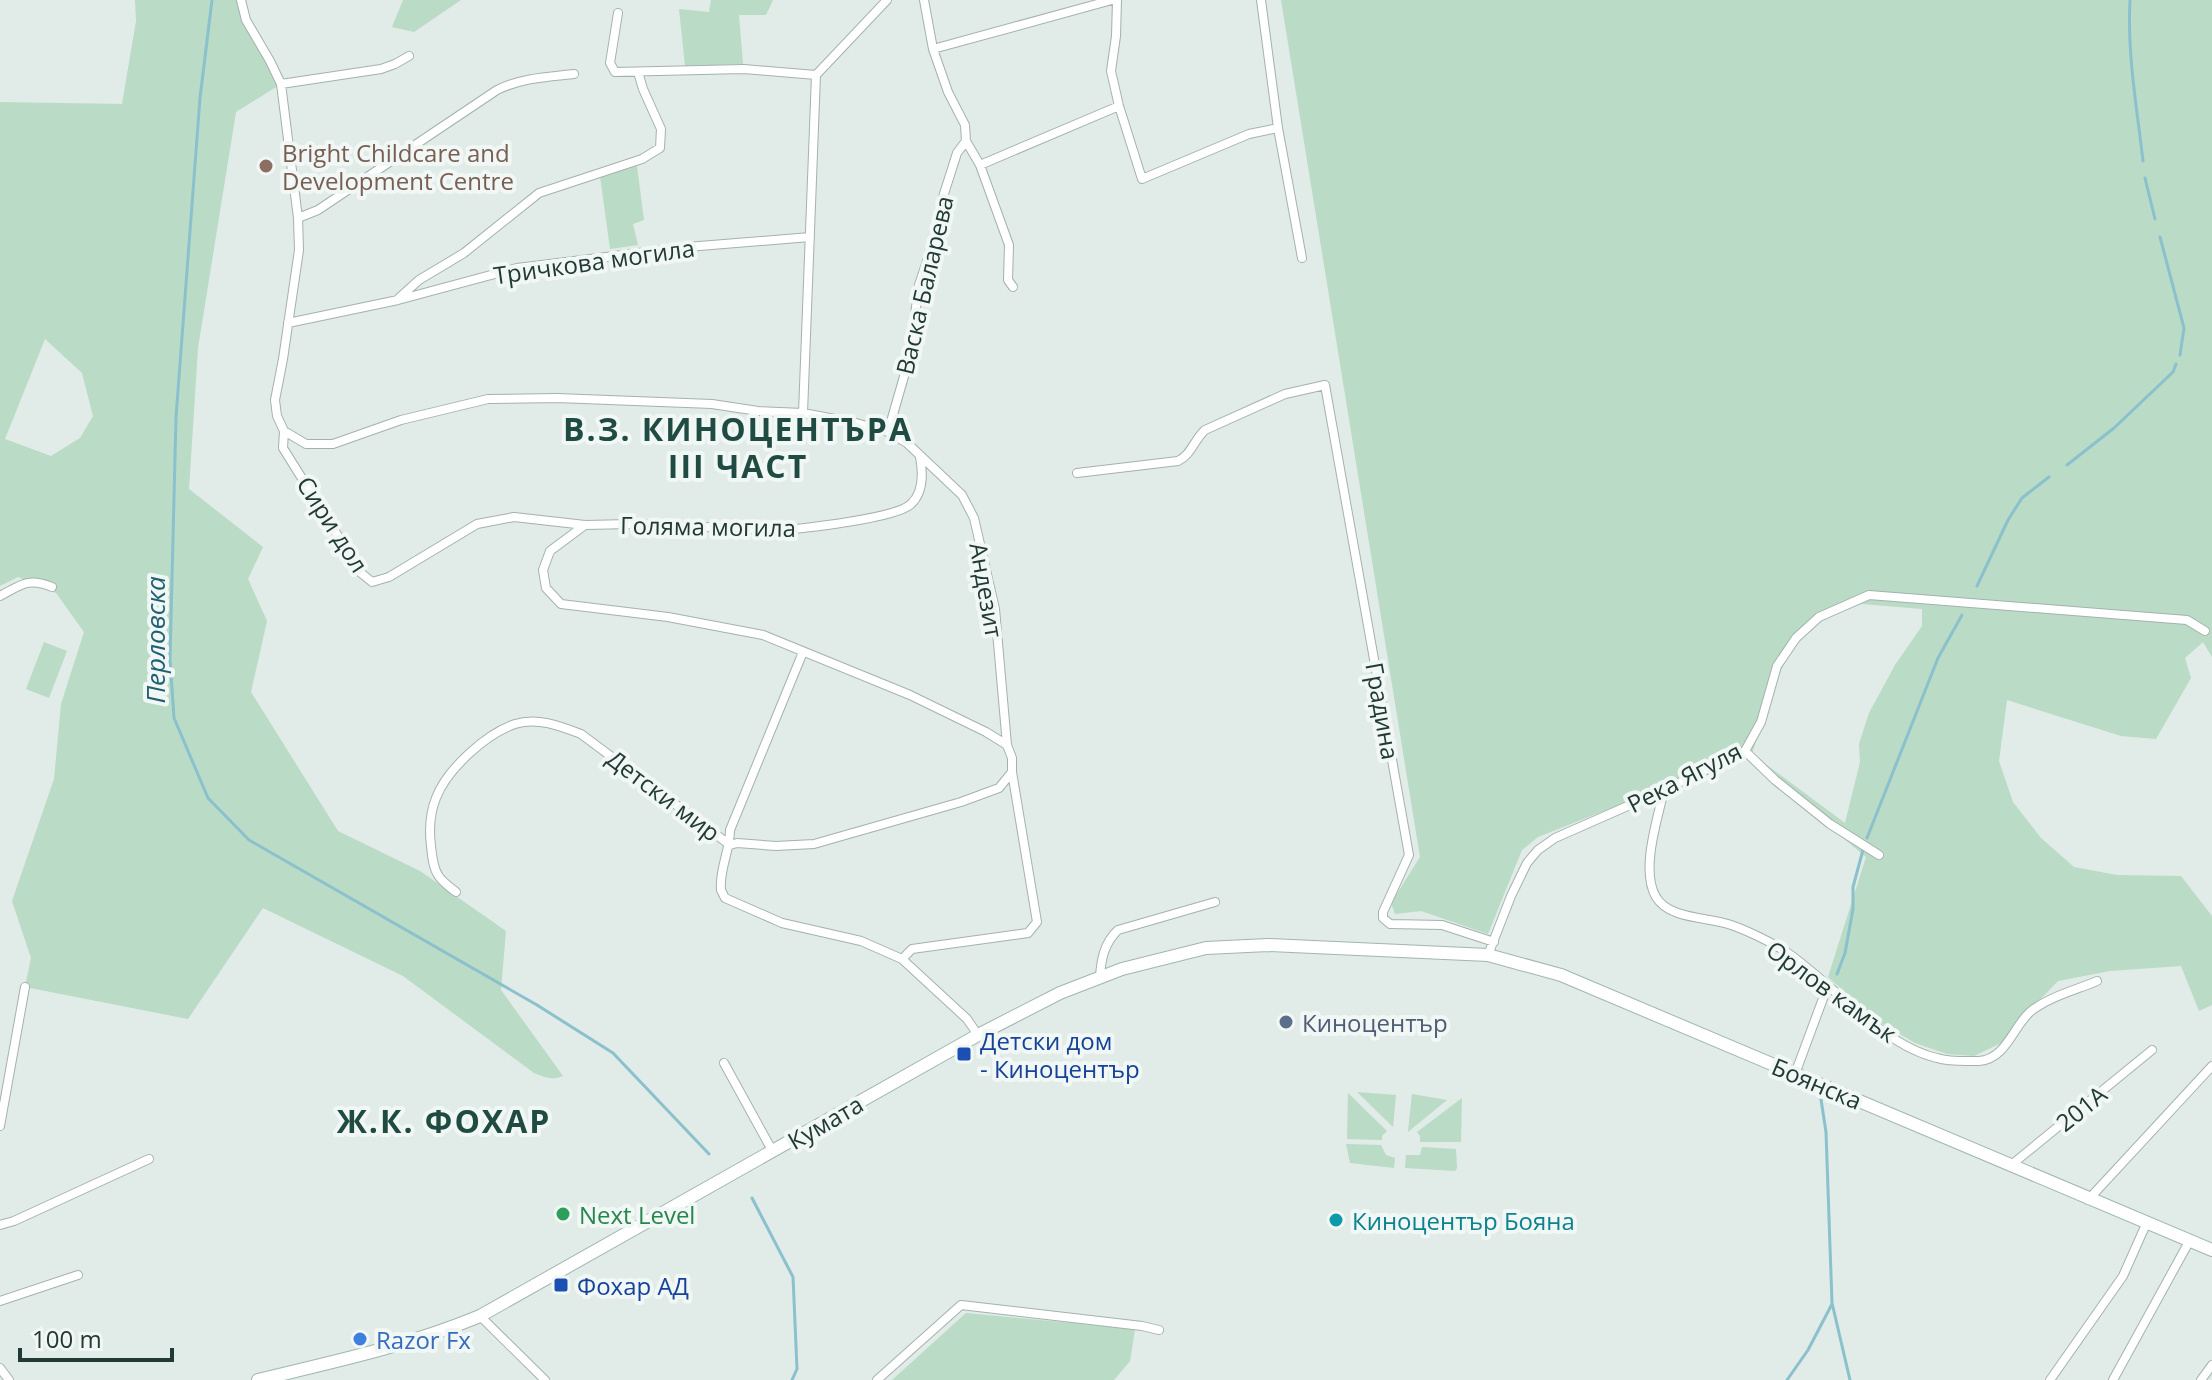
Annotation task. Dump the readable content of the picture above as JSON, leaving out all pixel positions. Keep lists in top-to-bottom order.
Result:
{
  "streets": {
    "main road": ["Боянска", "Кумата"],
    "street": [
      "Тричкова могила",
      "Васка Баларева",
      "Сири дол",
      "Голяма могила",
      "Андезит",
      "Градина",
      "Река Ягуля",
      "Детски мир",
      "Орлов камък",
      "201А"
    ]
  },
  "crossings": [
    ["Сири дол", "Голяма могила"],
    ["Голяма могила", "Андезит"],
    ["Градина", "Река Ягуля"],
    ["Река Ягуля", "Орлов камък"],
    ["Река Ягуля", "Боянска"],
    ["Детски мир", "Кумата"],
    ["Боянска", "201А"],
    ["Боянска", "Кумата"]
  ],
  "districts": ["В.З. КИНОЦЕНТЪРА ІІІ ЧАСТ", "Ж.К. ФОХАР"],
  "water": ["Перловска"],
  "places": {
    "other": [
      "Bright Childcare and Development Centre",
      "Киноцентър",
      "Next Level",
      "Киноцентър Бояна",
      "Razor Fx"
    ],
    "transit": ["Детски дом - Киноцентър", "Фохар АД"]
  },
  "scale_bar": "100 m"
}
